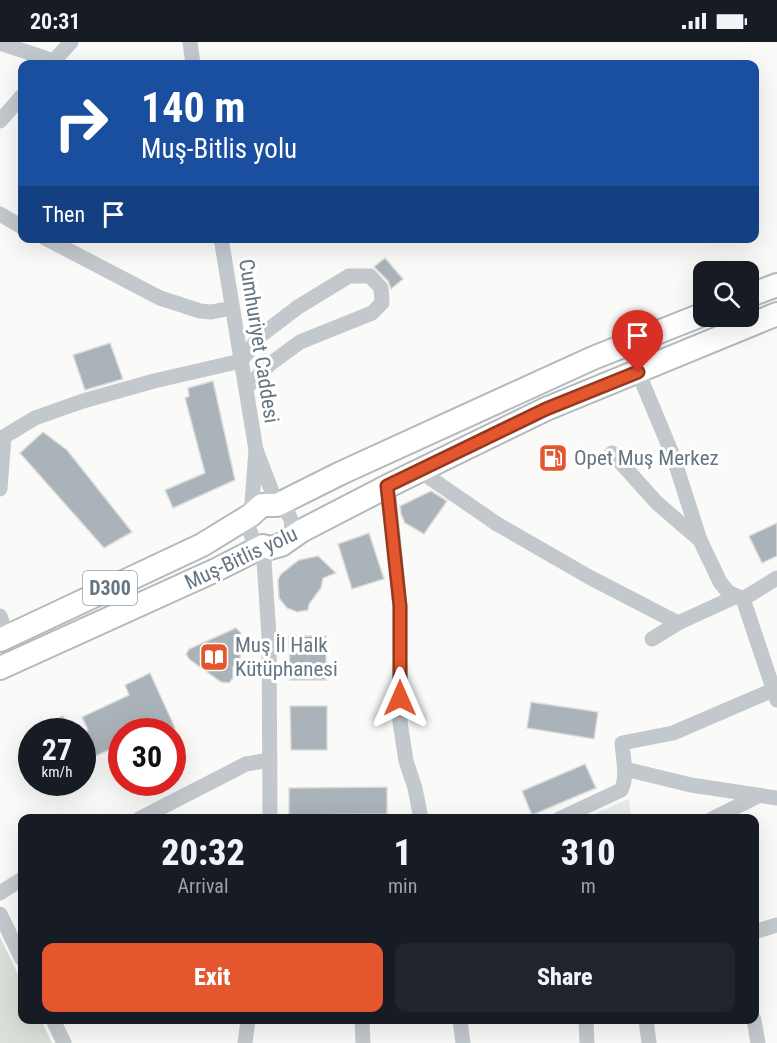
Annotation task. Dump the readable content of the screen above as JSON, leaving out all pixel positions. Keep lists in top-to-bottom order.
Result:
{
  "streets": {
    "highway": ["Muş-Bitlis yolu", "D300"],
    "street": ["Cumhuriyet Caddesi"]
  },
  "crossings": [
    ["Cumhuriyet Caddesi", "Muş-Bitlis yolu"]
  ],
  "places": {
    "fuel station": ["Opet Muş Merkez"],
    "library": ["Muş İl Halk Kütüphanesi"]
  },
  "page": {
    "status": "20:31",
    "turn": ["140 m", "Muş-Bitlis yolu"],
    "then": "Then",
    "speed": "27 km/h",
    "limit": "30",
    "eta": [
      "20:32",
      "Arrival",
      "1",
      "min",
      "310",
      "m"
    ],
    "buttons": ["Exit", "Share"]
  }
}
